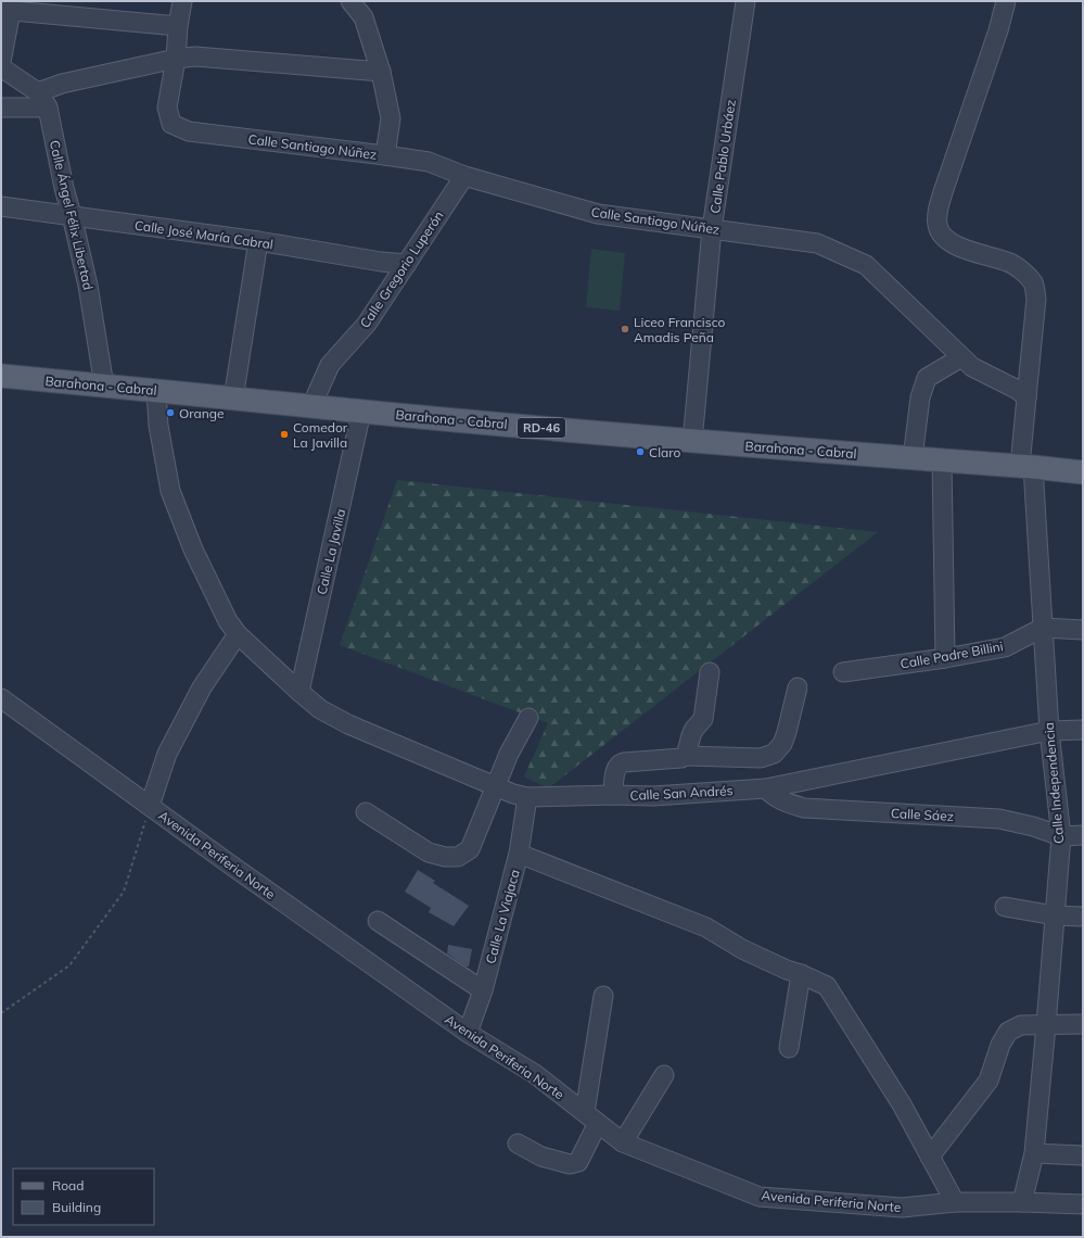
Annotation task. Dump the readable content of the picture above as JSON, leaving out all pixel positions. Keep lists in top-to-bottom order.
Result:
{
  "streets": {
    "main road": ["Barahona - Cabral", "RD-46"],
    "street": [
      "Calle Santiago Núñez",
      "Calle Pablo Urbáez",
      "Calle Ángel Félix Libertad",
      "Calle José María Cabral",
      "Calle Gregorio Luperón",
      "Calle La Javilla",
      "Calle Padre Billini",
      "Calle Independencia",
      "Calle San Andrés",
      "Calle Sáez",
      "Avenida Periferia Norte",
      "Calle La Viajaca"
    ]
  },
  "crossings": [
    ["Calle Santiago Núñez", "Calle Pablo Urbáez"],
    ["Calle Santiago Núñez", "Calle Gregorio Luperón"],
    ["Calle Pablo Urbáez", "Barahona - Cabral"],
    ["Calle Ángel Félix Libertad", "Calle José María Cabral"],
    ["Calle Ángel Félix Libertad", "Barahona - Cabral"],
    ["Calle José María Cabral", "Calle Gregorio Luperón"],
    ["Calle Gregorio Luperón", "Barahona - Cabral"],
    ["Barahona - Cabral", "Calle La Javilla"],
    ["Barahona - Cabral", "Calle Independencia"],
    ["Barahona - Cabral", "Calle San Andrés"],
    ["Calle La Javilla", "Calle San Andrés"],
    ["Calle Padre Billini", "Calle Independencia"],
    ["Calle Independencia", "Calle San Andrés"],
    ["Calle Independencia", "Calle Sáez"],
    ["Calle Independencia", "Avenida Periferia Norte"],
    ["Calle San Andrés", "Calle Sáez"],
    ["Calle San Andrés", "Calle La Viajaca"],
    ["Avenida Periferia Norte", "Calle La Viajaca"]
  ],
  "places": [
    "Liceo Francisco Amadis Peña",
    "Orange",
    "Comedor La Javilla",
    "Claro"
  ],
  "legend": ["Road", "Building"]
}
